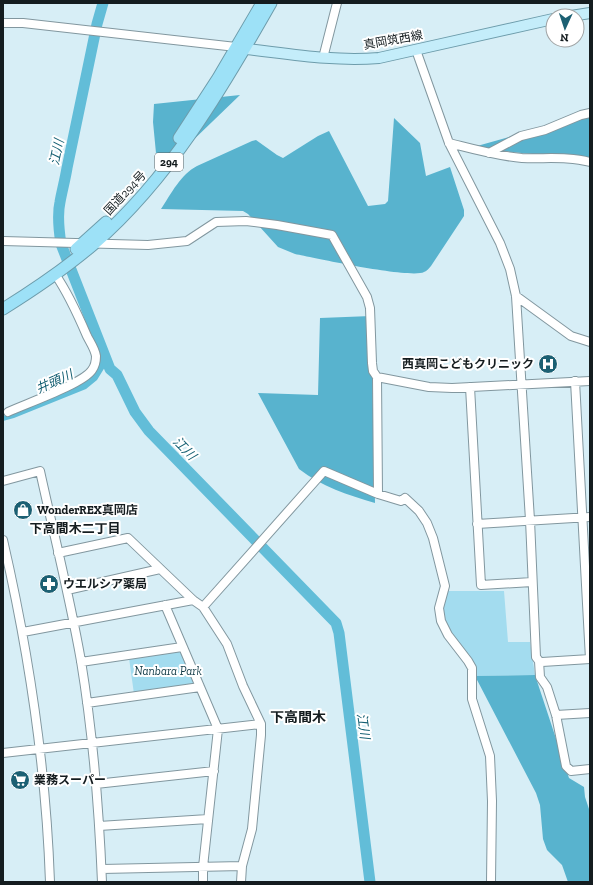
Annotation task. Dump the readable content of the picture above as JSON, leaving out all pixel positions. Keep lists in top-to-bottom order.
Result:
{
  "streets": {
    "highway": ["294", "国道294号"],
    "main road": ["真岡筑西線"]
  },
  "crossings": [
    ["真岡筑西線", "国道294号"]
  ],
  "districts": ["下高間木二丁目", "下高間木"],
  "water": ["江川", "井頭川"],
  "parks": ["Nanbara Park"],
  "places": {
    "hospital": ["西真岡こどもクリニック"],
    "shop": ["WonderREX真岡店"],
    "pharmacy": ["ウエルシア薬局"],
    "supermarket": ["業務スーパー"]
  },
  "north": "bottom"
}
